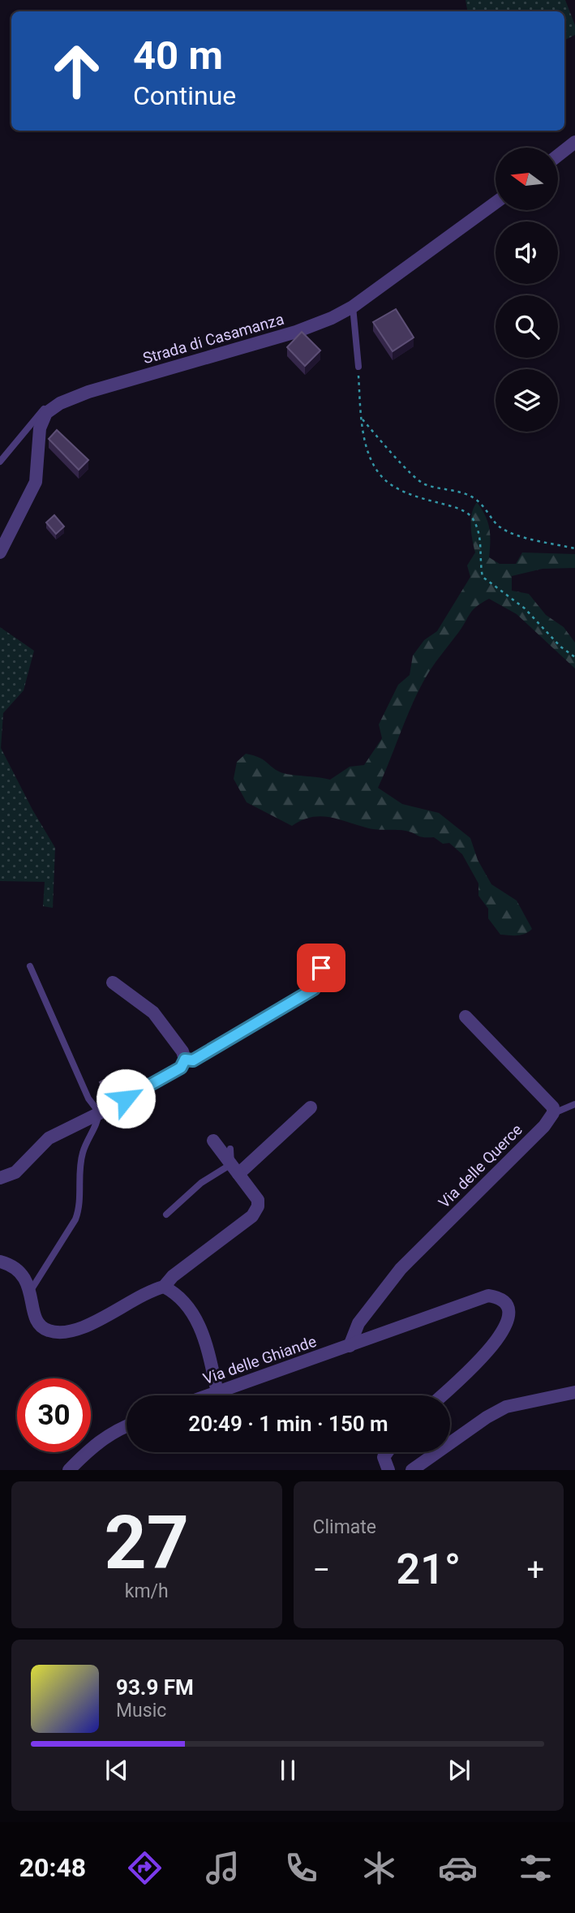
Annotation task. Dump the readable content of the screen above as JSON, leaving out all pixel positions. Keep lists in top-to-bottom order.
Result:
{
  "streets": {
    "street": ["Strada di Casamanza", "Via delle Querce", "Via delle Ghiande"]
  },
  "crossings": [
    ["Via delle Querce", "Via delle Ghiande"]
  ],
  "north": "left",
  "page": {
    "turn": ["40 m", "Continue"],
    "limit": "30",
    "trip": "20:49 · 1 min · 150 m",
    "tile": [
      ["27", "km/h"],
      "Climate"
    ],
    "heat": ["−", "21°", "+"],
    "song": ["93.9 FM", "Music"],
    "tabs": "20:48"
  }
}
